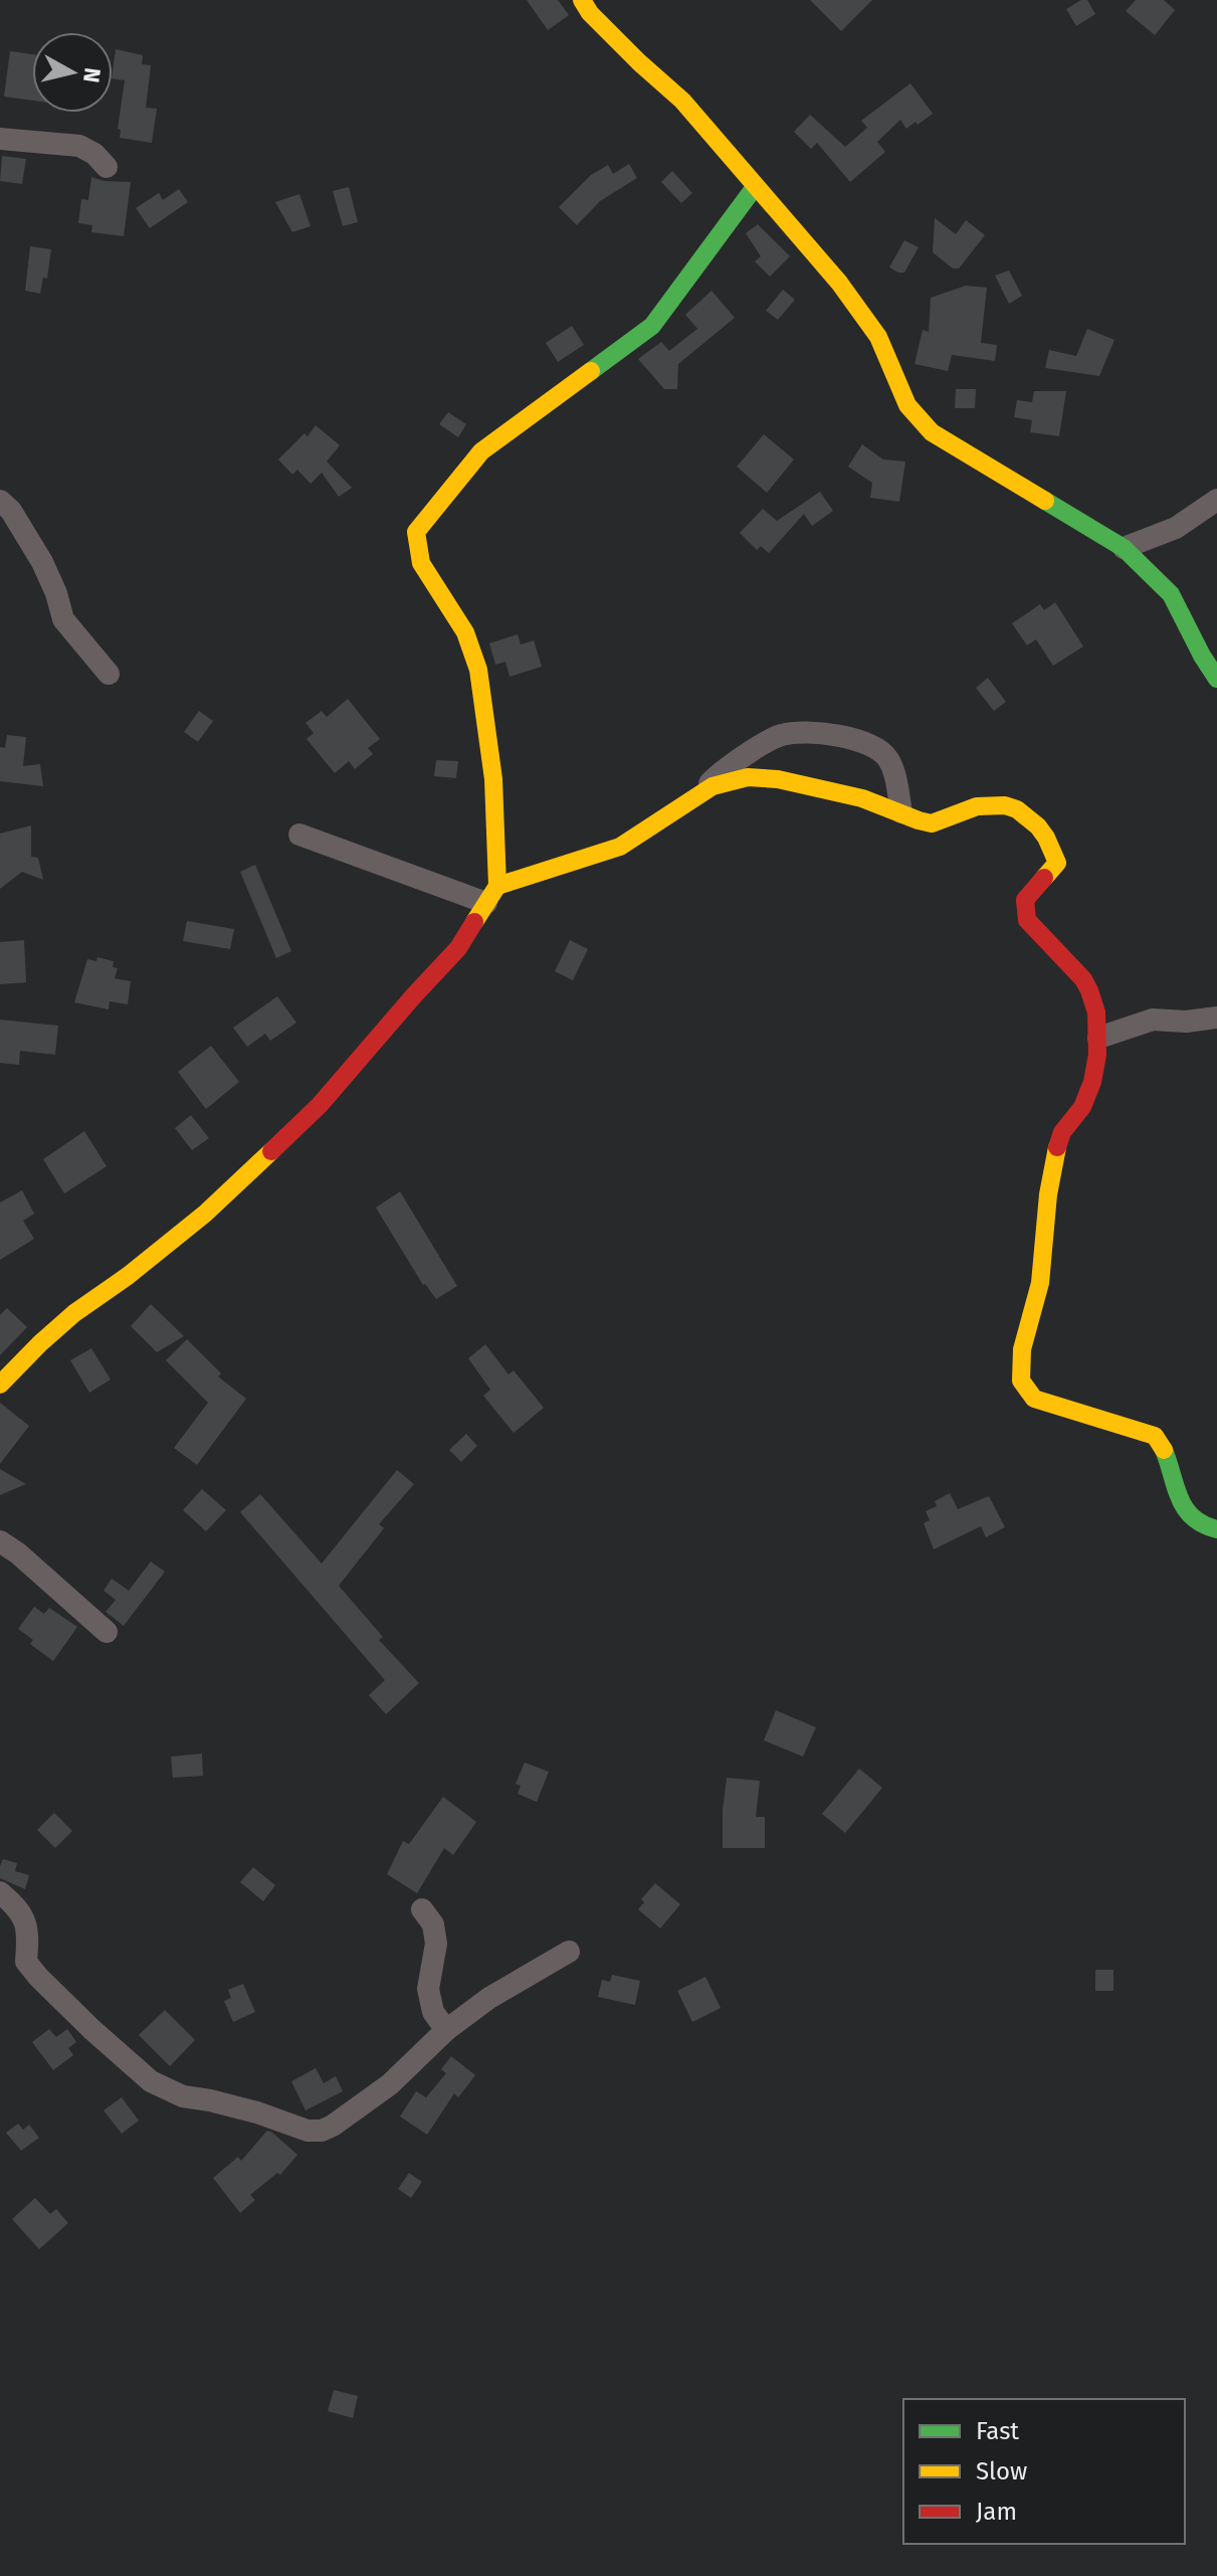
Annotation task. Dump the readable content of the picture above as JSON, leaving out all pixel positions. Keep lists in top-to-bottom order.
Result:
{
  "legend": ["Fast", "Slow", "Jam"],
  "north": "right"
}
